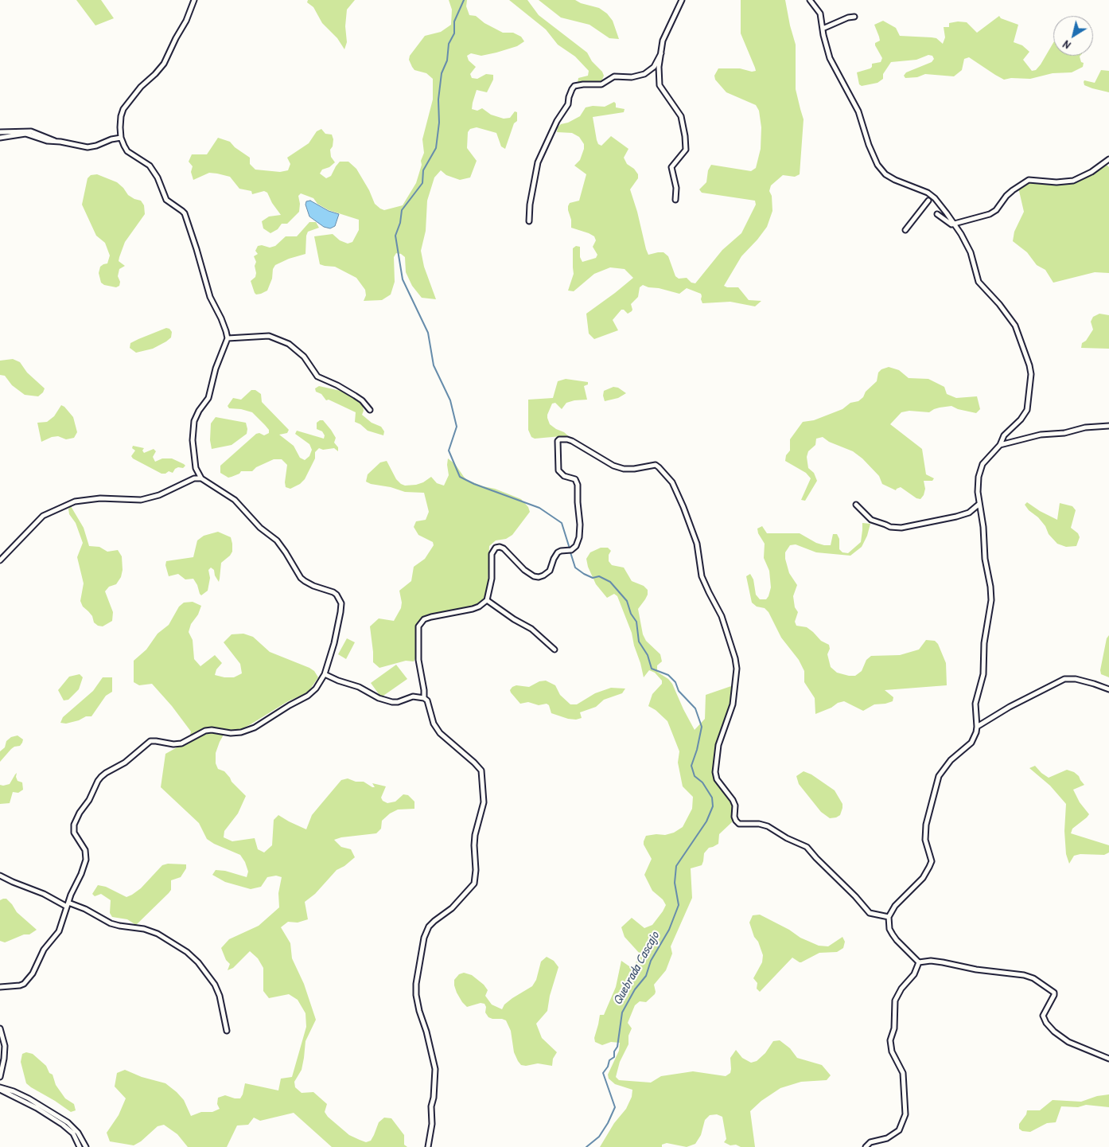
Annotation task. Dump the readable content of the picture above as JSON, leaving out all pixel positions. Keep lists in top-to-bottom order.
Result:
{
  "water": ["Quebrada Cascajo"],
  "north": "bottom left"
}
